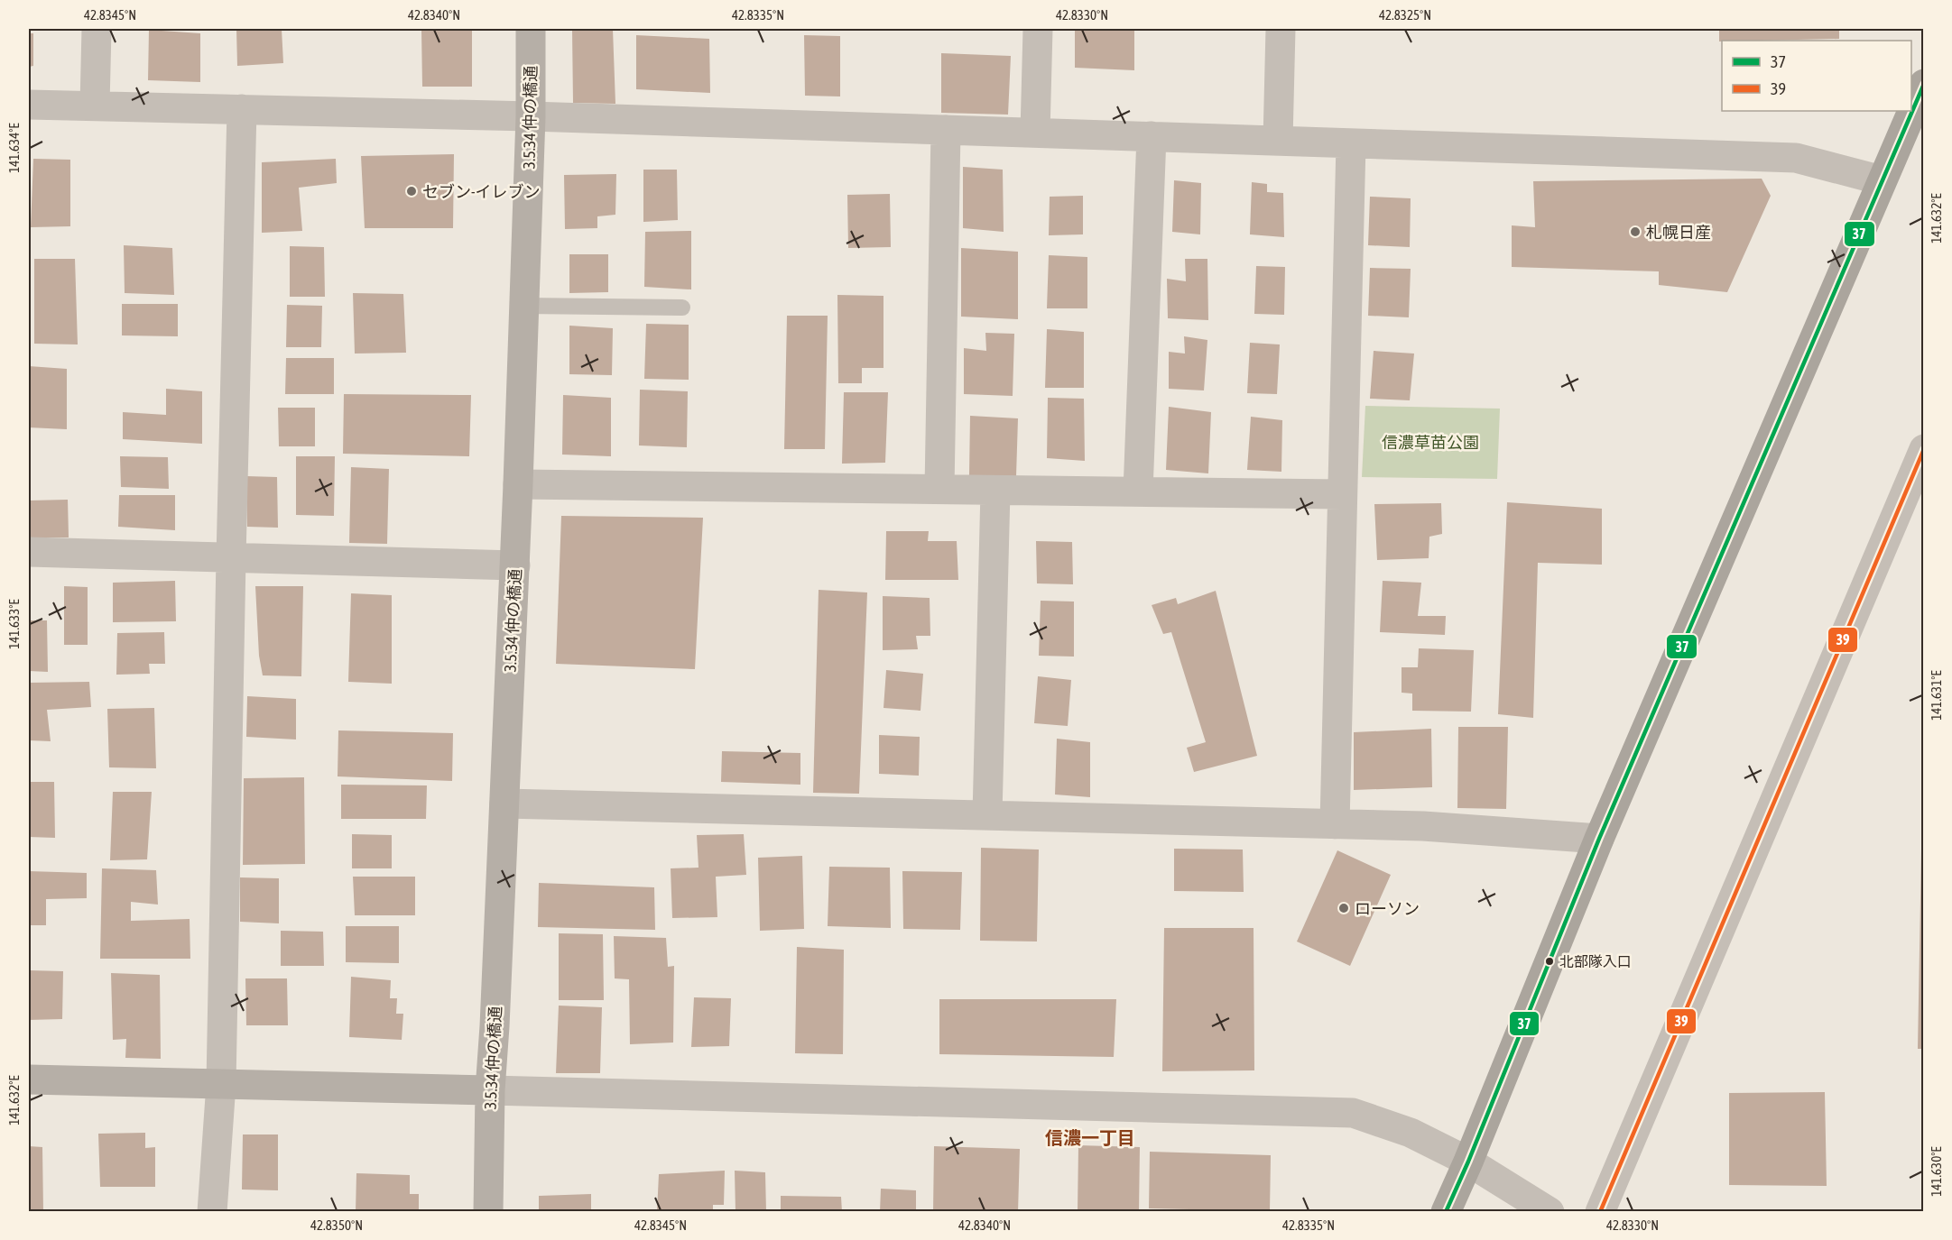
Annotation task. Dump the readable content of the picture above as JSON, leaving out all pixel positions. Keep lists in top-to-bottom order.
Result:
{
  "streets": {
    "street": ["3.5.34 仲の橋通"]
  },
  "districts": ["信濃一丁目"],
  "parks": ["信濃草苗公園"],
  "places": [
    "セブン-イレブン",
    "札幌日産",
    "ローソン",
    "北部隊入口"
  ],
  "lines": ["transit line 37", "transit line 39"],
  "legend": ["37", "39"],
  "coordinates": [
    "42.8345°N",
    "42.8340°N",
    "42.8335°N",
    "42.8330°N",
    "42.8325°N",
    "141.634°E",
    "141.632°E",
    "141.633°E",
    "141.631°E",
    "141.630°E",
    "42.8350°N"
  ]
}
